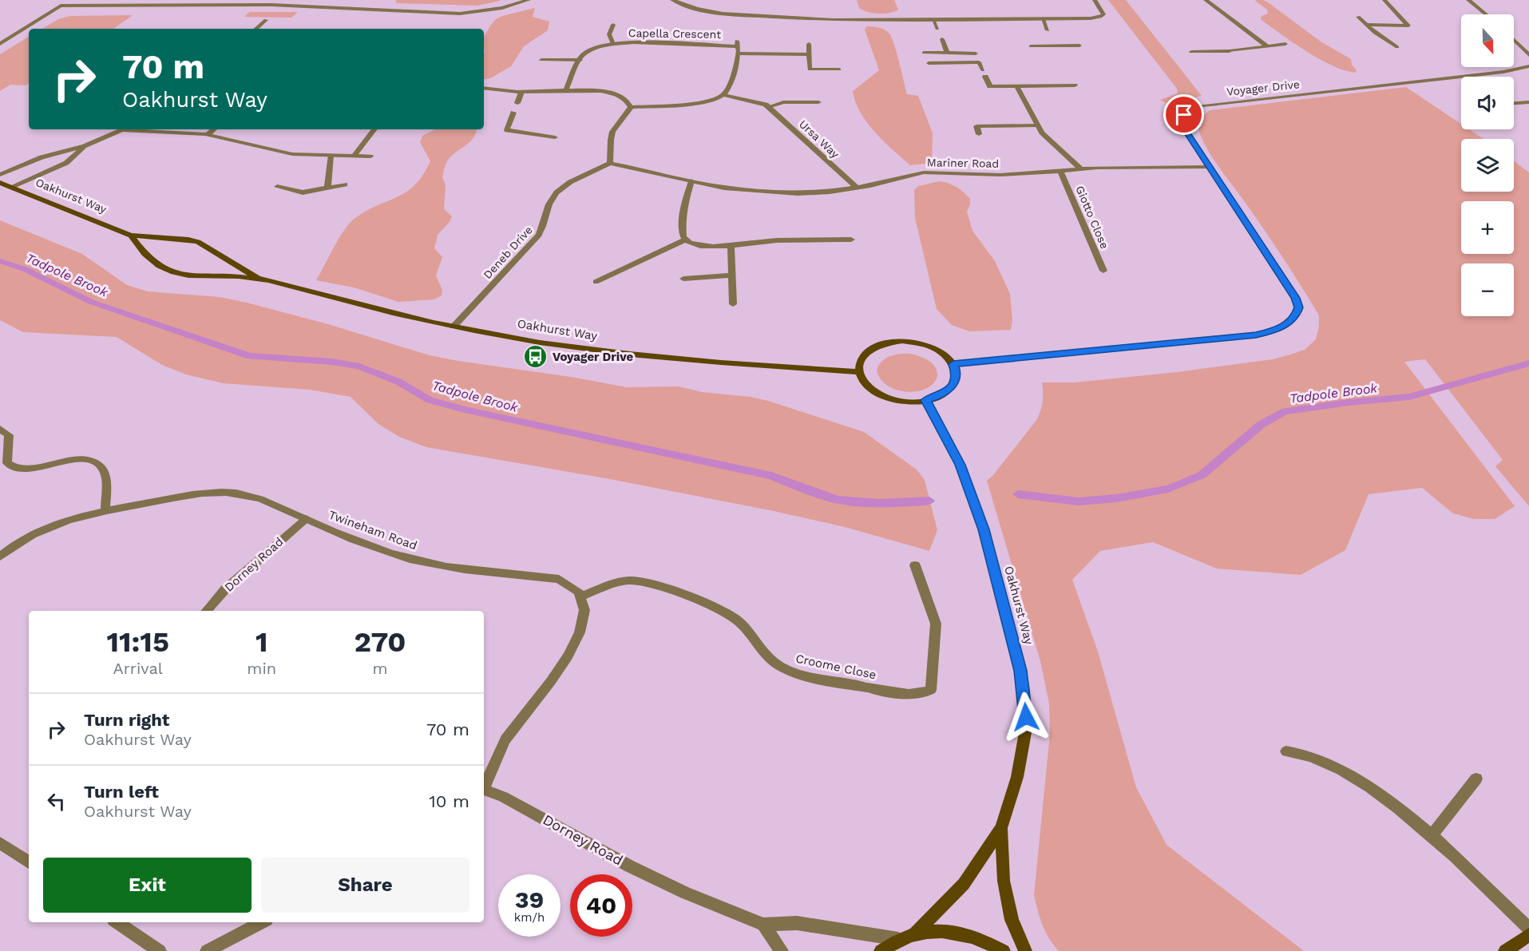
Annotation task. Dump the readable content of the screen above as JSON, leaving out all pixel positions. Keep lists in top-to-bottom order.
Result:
{
  "streets": {
    "street": [
      "Capella Crescent",
      "Voyager Drive",
      "Ursa Way",
      "Mariner Road",
      "Oakhurst Way",
      "Giotto Close",
      "Deneb Drive",
      "Twineham Road",
      "Dorney Road",
      "Croome Close"
    ]
  },
  "crossings": [
    ["Capella Crescent", "Ursa Way"],
    ["Voyager Drive", "Mariner Road"],
    ["Voyager Drive", "Oakhurst Way"],
    ["Ursa Way", "Mariner Road"],
    ["Mariner Road", "Giotto Close"],
    ["Mariner Road", "Deneb Drive"],
    ["Oakhurst Way", "Deneb Drive"],
    ["Twineham Road", "Dorney Road"],
    ["Twineham Road", "Croome Close"]
  ],
  "water": ["Tadpole Brook"],
  "places": {
    "bus stop": ["Voyager Drive"]
  },
  "north": "bottom",
  "page": {
    "map_buttons": ["+", "−"],
    "turn": ["70 m", "Oakhurst Way"],
    "eta": [
      "11:15",
      "Arrival",
      "1",
      "min",
      "270",
      "m"
    ],
    "list": [
      {
        "name": "Turn right",
        "note": "Oakhurst Way",
        "value": "70 m"
      },
      {
        "name": "Turn left",
        "note": "Oakhurst Way",
        "value": "10 m"
      }
    ],
    "buttons": ["Exit", "Share"],
    "speed": "39 km/h",
    "limit": "40"
  }
}
